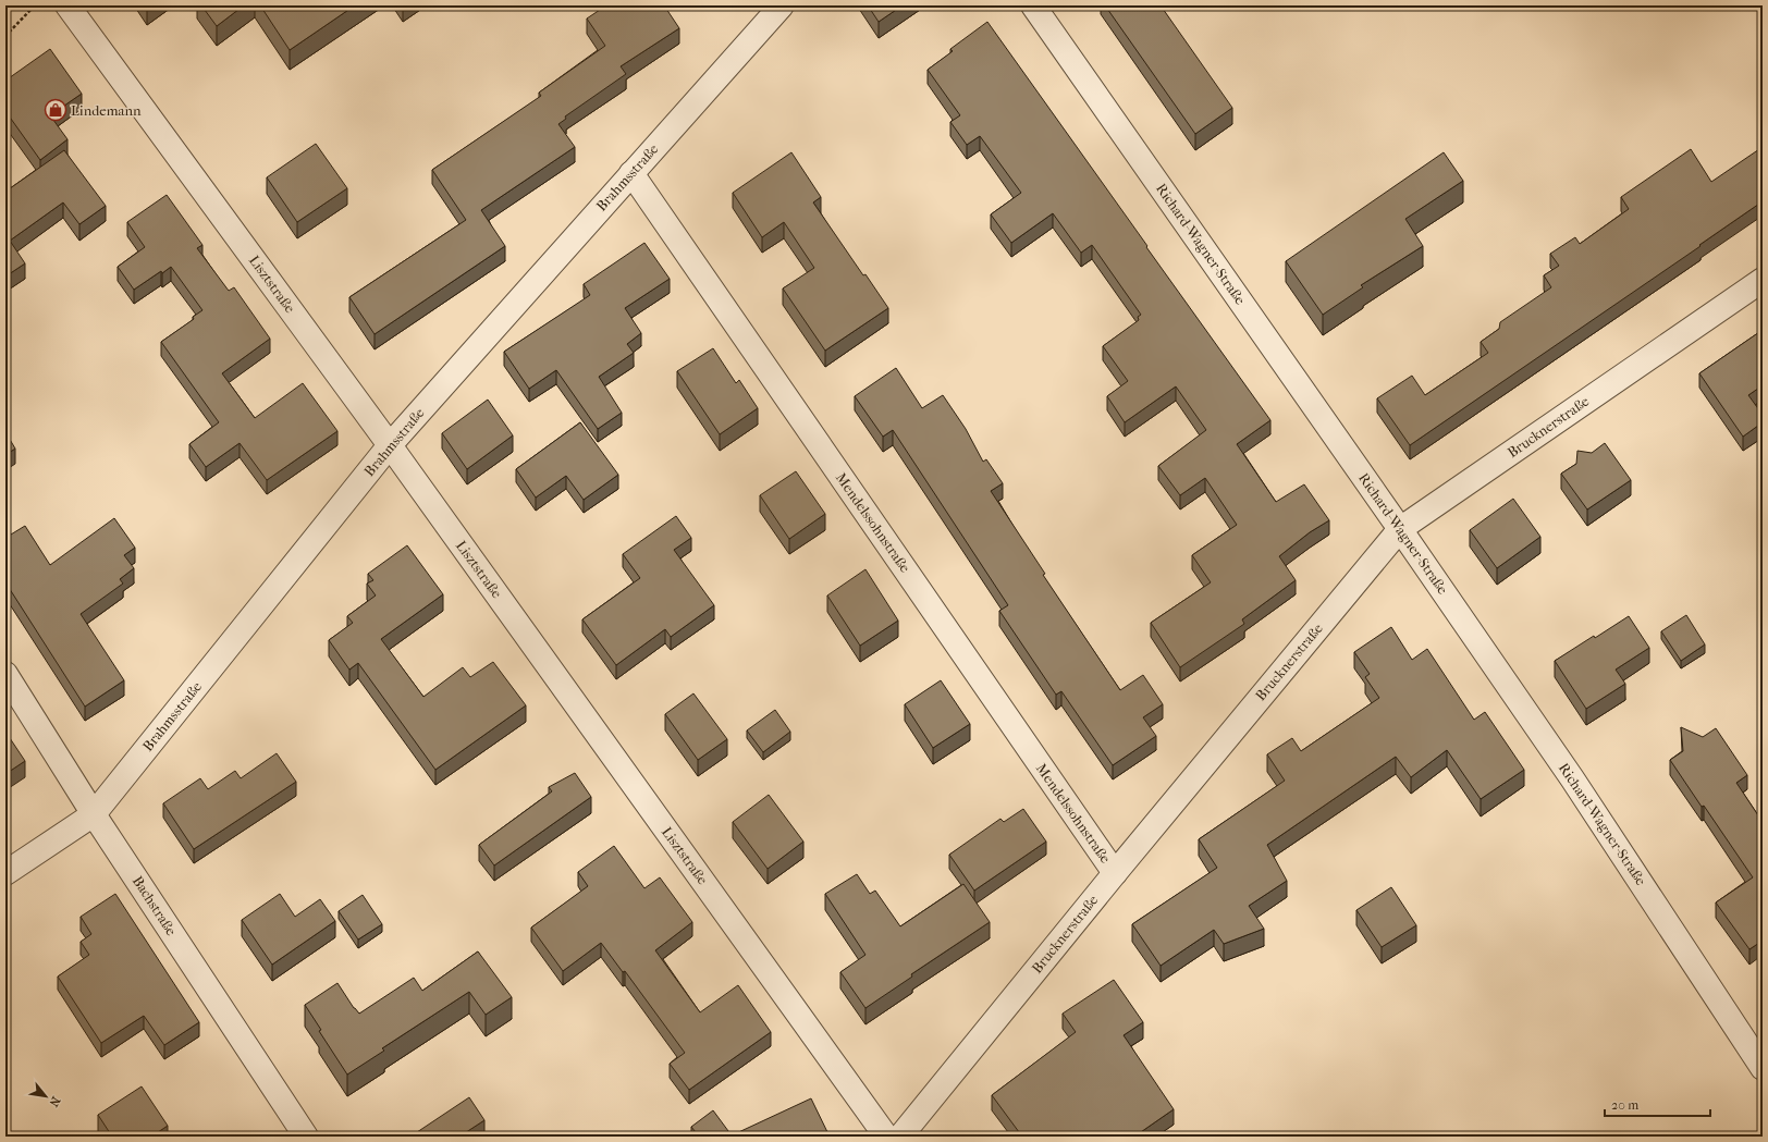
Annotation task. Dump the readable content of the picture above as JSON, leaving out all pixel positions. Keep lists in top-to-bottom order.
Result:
{
  "streets": {
    "street": [
      "Brahmsstraße",
      "Richard-Wagner-Straße",
      "Lisztstraße",
      "Brucknerstraße",
      "Mendelssohnstraße",
      "Bachstraße"
    ]
  },
  "crossings": [
    ["Brahmsstraße", "Lisztstraße"],
    ["Brahmsstraße", "Mendelssohnstraße"],
    ["Brahmsstraße", "Bachstraße"],
    ["Richard-Wagner-Straße", "Brucknerstraße"],
    ["Brucknerstraße", "Mendelssohnstraße"]
  ],
  "places": {
    "shop": ["Lindemann"]
  },
  "scale_bar": "20 m",
  "north": "bottom right"
}
